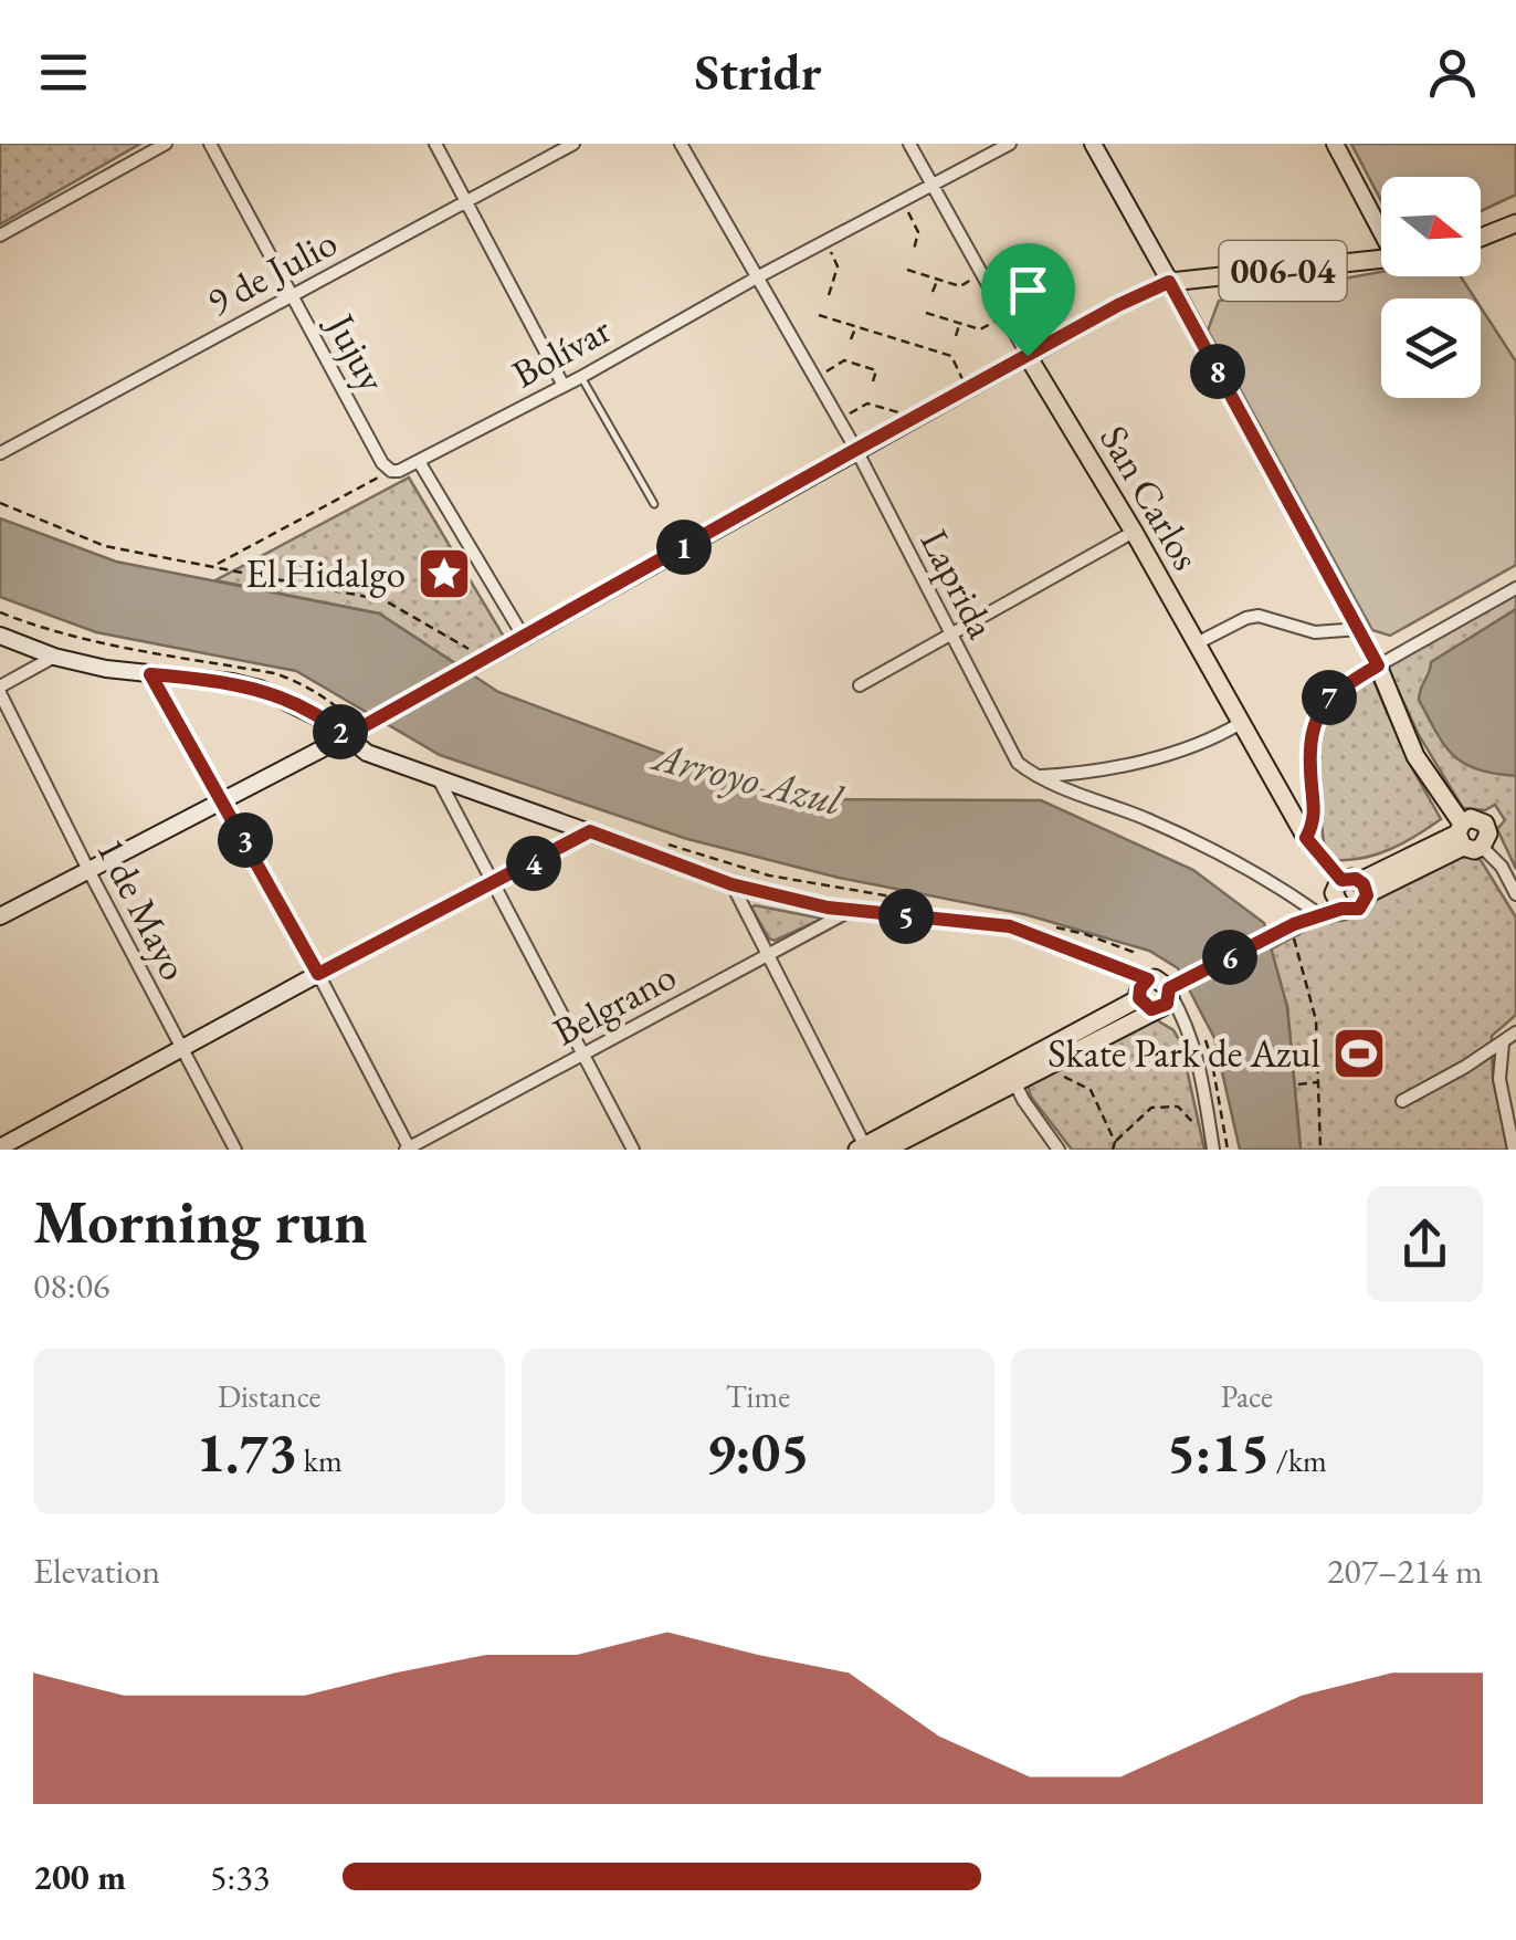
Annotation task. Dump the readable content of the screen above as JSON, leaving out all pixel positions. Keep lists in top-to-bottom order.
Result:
{
  "streets": {
    "main road": ["006-04", "San Carlos"],
    "street": [
      "9 de Julio",
      "Bolívar",
      "Jujuy",
      "Laprida",
      "1 de Mayo",
      "Belgrano"
    ]
  },
  "crossings": [
    ["9 de Julio", "Jujuy"],
    ["Bolívar", "Jujuy"],
    ["Bolívar", "San Carlos"],
    ["Bolívar", "Laprida"]
  ],
  "water": ["Arroyo Azul"],
  "places": {
    "place": ["El Hidalgo"],
    "sports": ["Skate Park de Azul"]
  },
  "north": "right",
  "page": {
    "header": "Stridr",
    "pins": [
      "8",
      "1",
      "7",
      "2",
      "3",
      "4",
      "5",
      "6"
    ],
    "heading": ["Morning run", "08:06"],
    "stats": [
      ["Distance", "1.73 km"],
      ["Time", "9:05"],
      ["Pace", "5:15 /km"]
    ],
    "chart": ["Elevation", "207–214 m"],
    "list": [
      {
        "name": "200 m",
        "note": "5:33"
      }
    ]
  }
}
